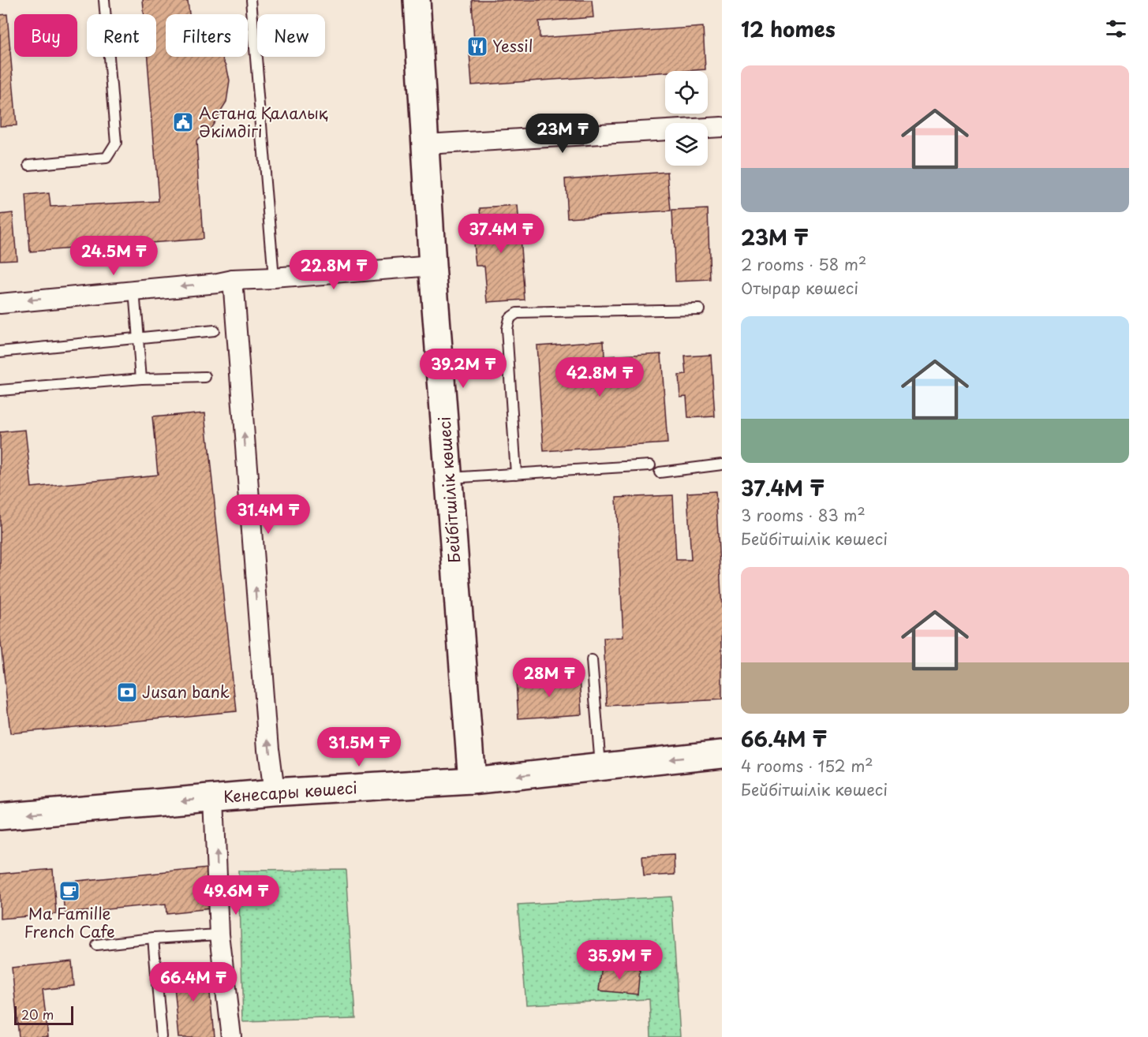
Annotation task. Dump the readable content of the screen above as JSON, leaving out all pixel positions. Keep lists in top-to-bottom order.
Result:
{
  "streets": {
    "main road": ["Бейбітшілік көшесі", "Кенесары көшесі"]
  },
  "crossings": [
    ["Бейбітшілік көшесі", "Кенесары көшесі"]
  ],
  "one_way": ["Кенесары көшесі"],
  "places": {
    "restaurant": ["Yessil"],
    "public building": ["Астана Қалалық Әкімдігі"],
    "bank": ["Jusan bank"],
    "cafe": ["Ma Famille French Cafe"]
  },
  "scale_bar": "20 m",
  "page": {
    "heading": "12 homes",
    "chip": [
      "Buy",
      "Rent",
      "Filters",
      "New"
    ],
    "list": [
      {
        "name": "23M ₸",
        "note": "2 rooms · 58 m² · Отырар көшесі"
      },
      {
        "name": "37.4M ₸",
        "note": "3 rooms · 83 m² · Бейбітшілік көшесі"
      },
      {
        "name": "66.4M ₸",
        "note": "4 rooms · 152 m² · Бейбітшілік көшесі"
      }
    ],
    "price": [
      "23M ₸",
      "37.4M ₸",
      "24.5M ₸",
      "22.8M ₸",
      "39.2M ₸",
      "42.8M ₸",
      "31.4M ₸",
      "28M ₸",
      "31.5M ₸",
      "49.6M ₸",
      "35.9M ₸",
      "66.4M ₸"
    ],
    "scale": "20 m"
  }
}
